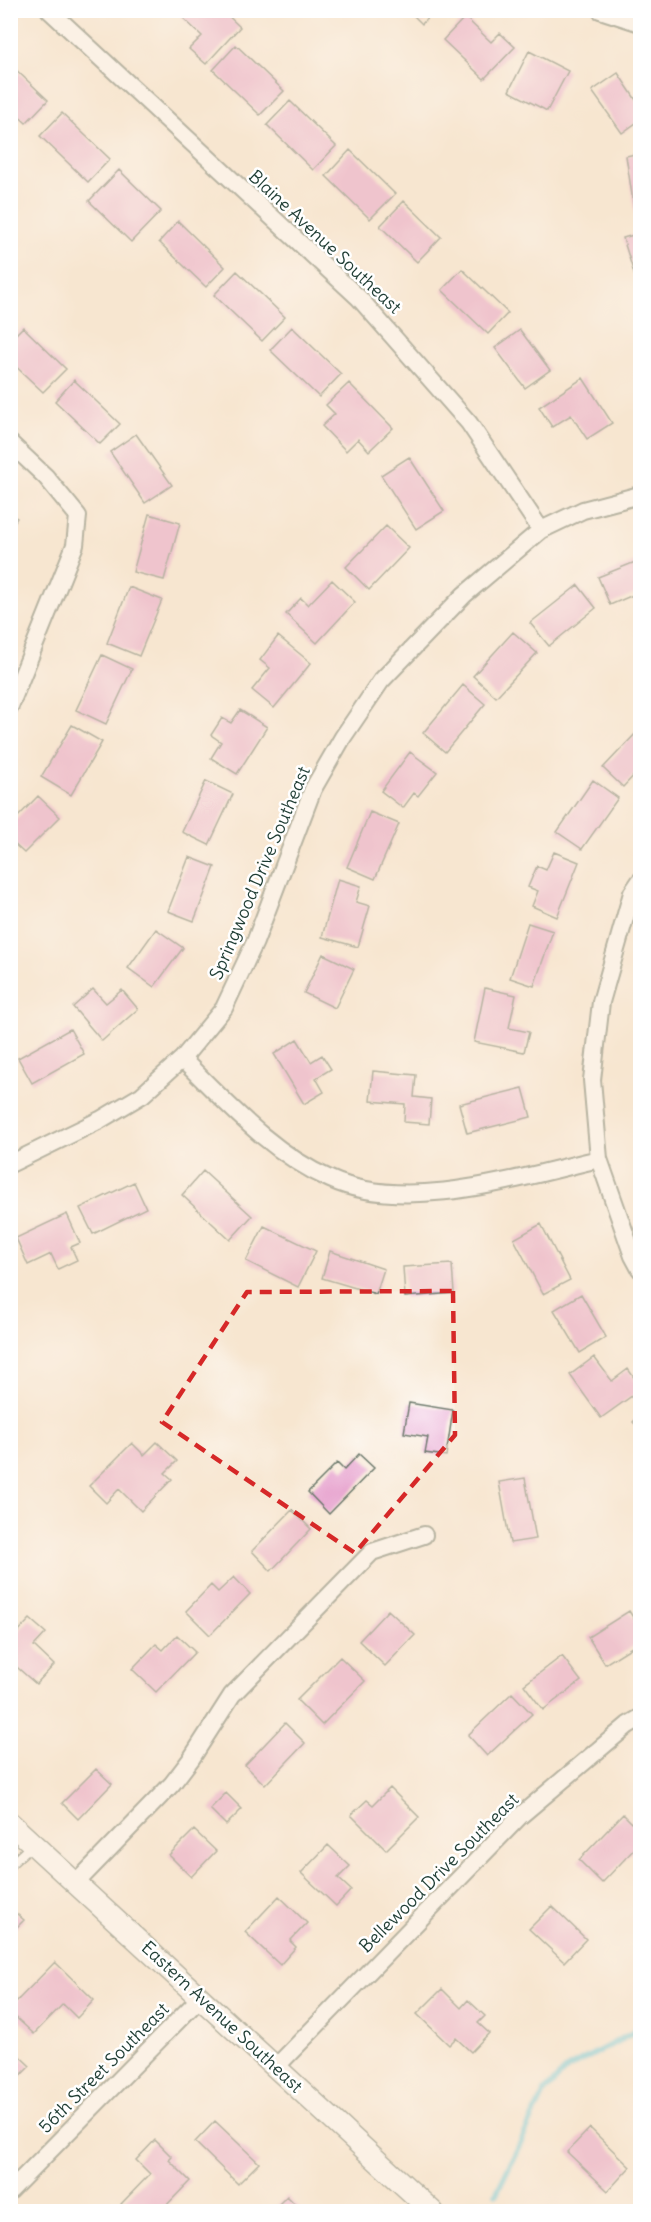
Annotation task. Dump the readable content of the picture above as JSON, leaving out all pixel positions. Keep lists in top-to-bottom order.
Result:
{
  "streets": {
    "street": [
      "Blaine Avenue Southeast",
      "Springwood Drive Southeast",
      "Bellewood Drive Southeast",
      "Eastern Avenue Southeast",
      "56th Street Southeast"
    ]
  },
  "crossings": [
    ["Blaine Avenue Southeast", "Springwood Drive Southeast"],
    ["Bellewood Drive Southeast", "Eastern Avenue Southeast"],
    ["Eastern Avenue Southeast", "56th Street Southeast"]
  ]
}
